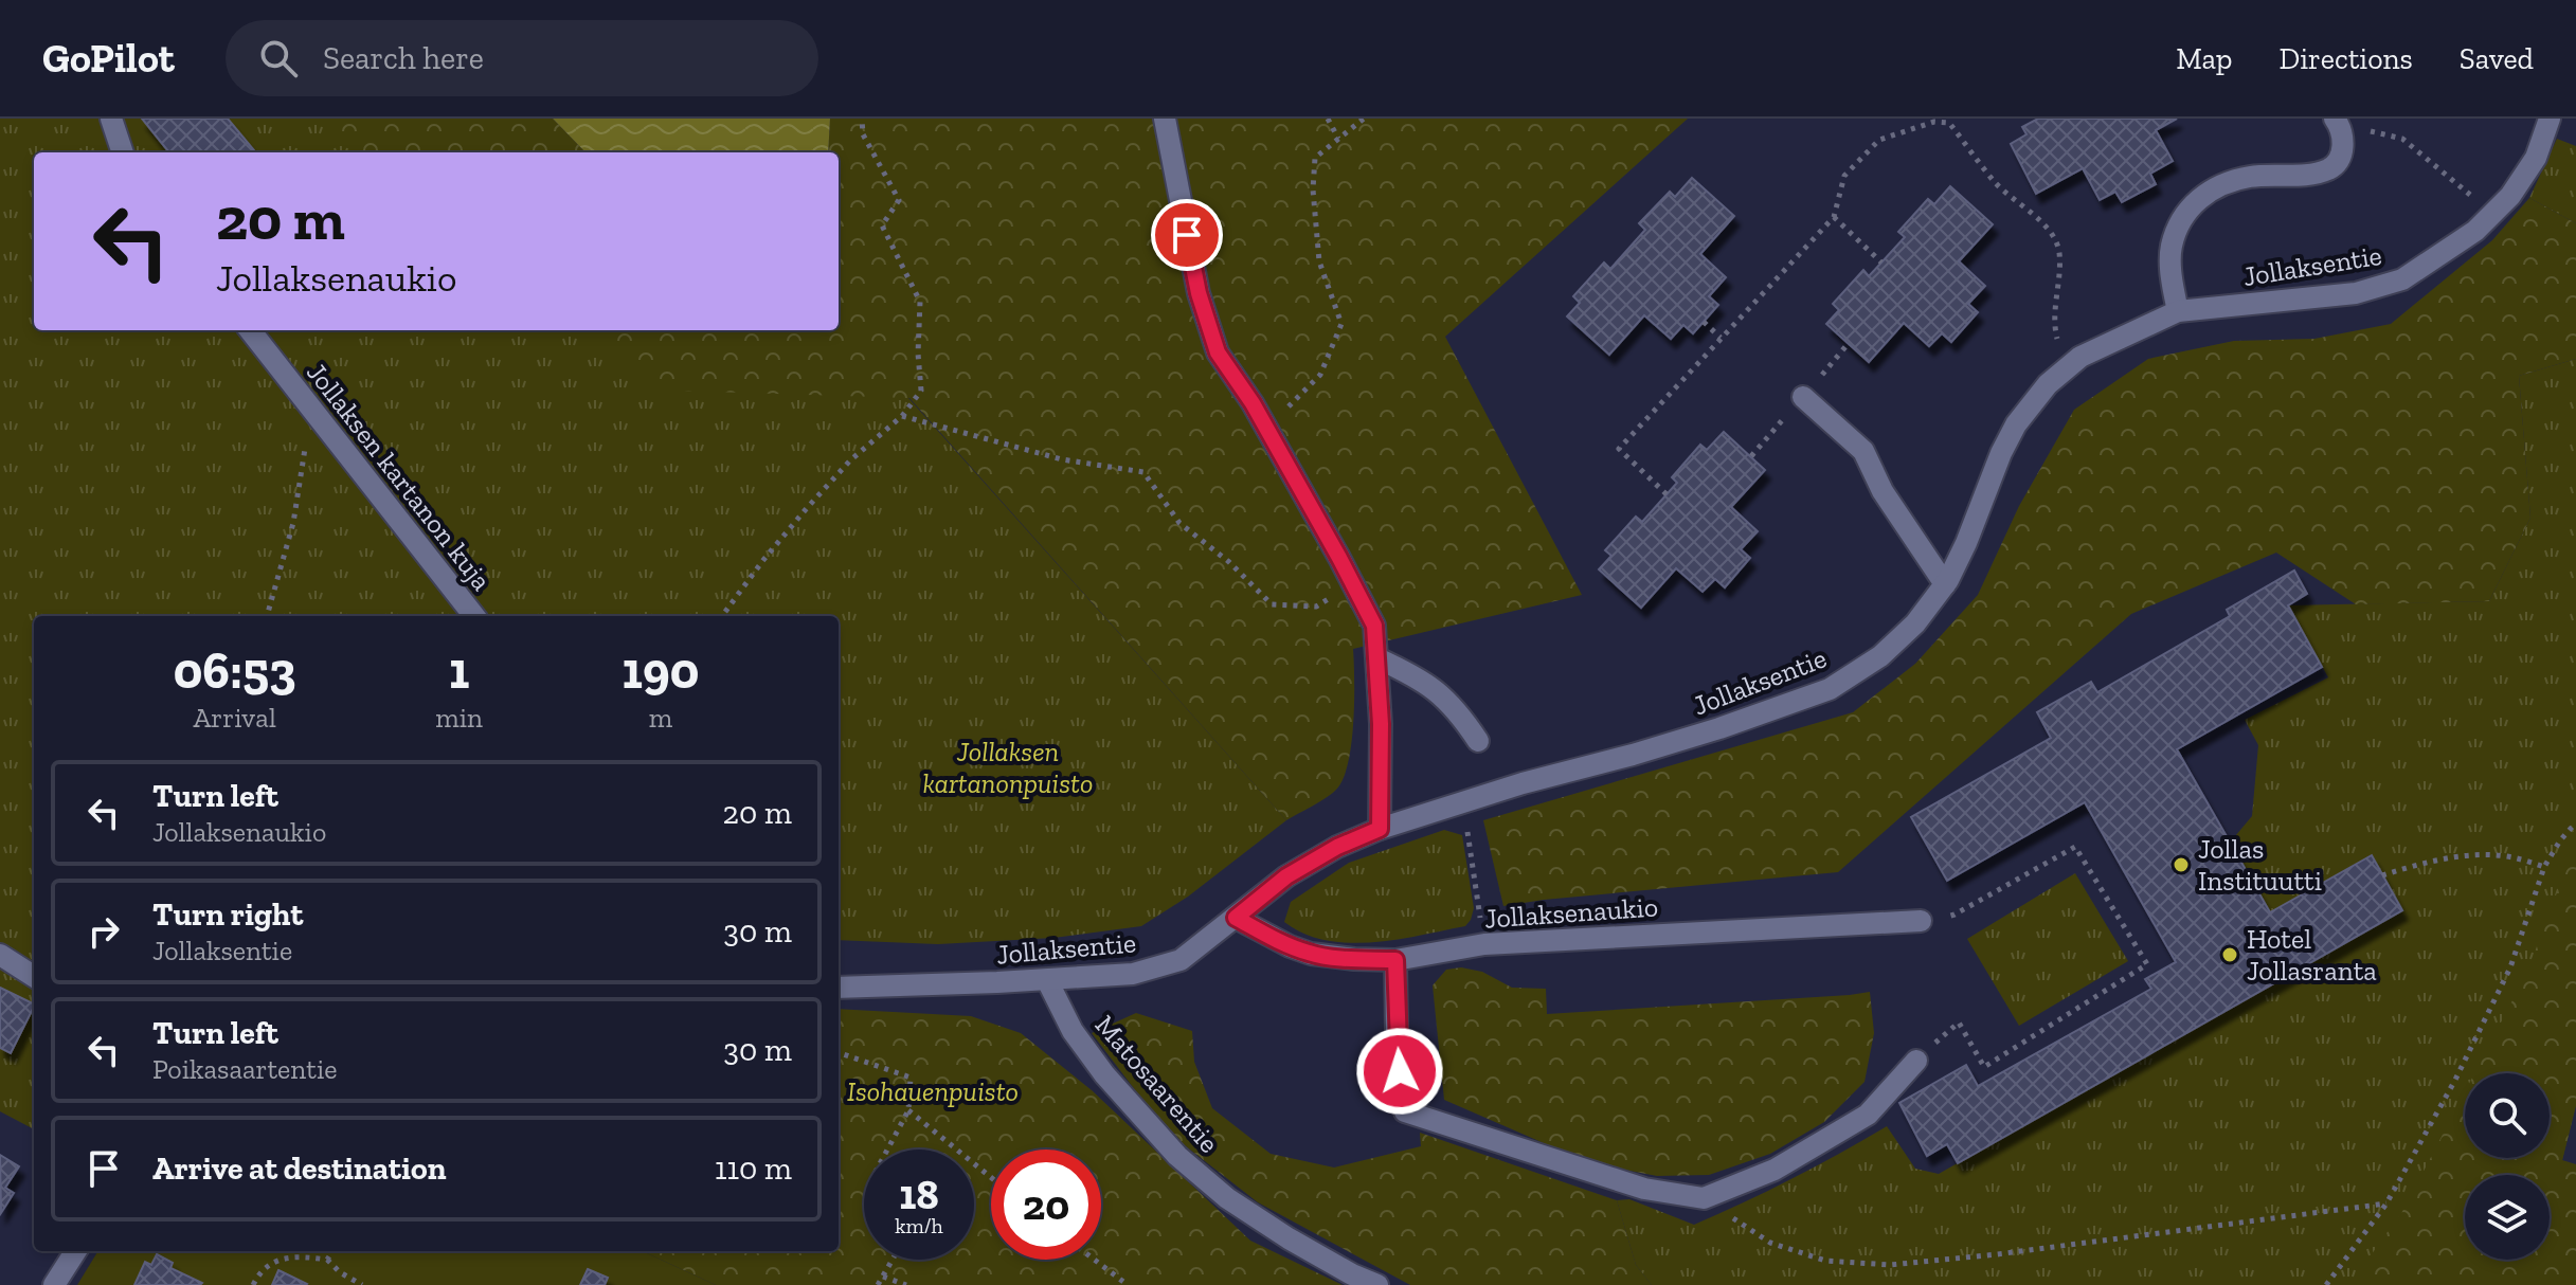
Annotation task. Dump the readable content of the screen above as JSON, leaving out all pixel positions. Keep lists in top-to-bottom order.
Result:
{
  "streets": {
    "street": [
      "Jollaksentie",
      "Jollaksen kartanon kuja",
      "Jollaksenaukio",
      "Matosaarentie"
    ]
  },
  "crossings": [
    ["Jollaksentie", "Jollaksenaukio"],
    ["Jollaksentie", "Matosaarentie"]
  ],
  "parks": ["Jollaksen kartanonpuisto", "Isohauenpuisto"],
  "places": ["Jollas Instituutti", "Hotel Jollasranta"],
  "page": {
    "header": "GoPilot",
    "search": "Search here",
    "nav": ["Map", "Directions", "Saved"],
    "turn": ["20 m", "Jollaksenaukio"],
    "eta": [
      "06:53",
      "Arrival",
      "1",
      "min",
      "190",
      "m"
    ],
    "list": [
      {
        "name": "Turn left",
        "note": "Jollaksenaukio",
        "value": "20 m"
      },
      {
        "name": "Turn right",
        "note": "Jollaksentie",
        "value": "30 m"
      },
      {
        "name": "Turn left",
        "note": "Poikasaartentie",
        "value": "30 m"
      },
      {
        "name": "Arrive at destination",
        "value": "110 m"
      }
    ],
    "speed": "18 km/h",
    "limit": "20"
  }
}
